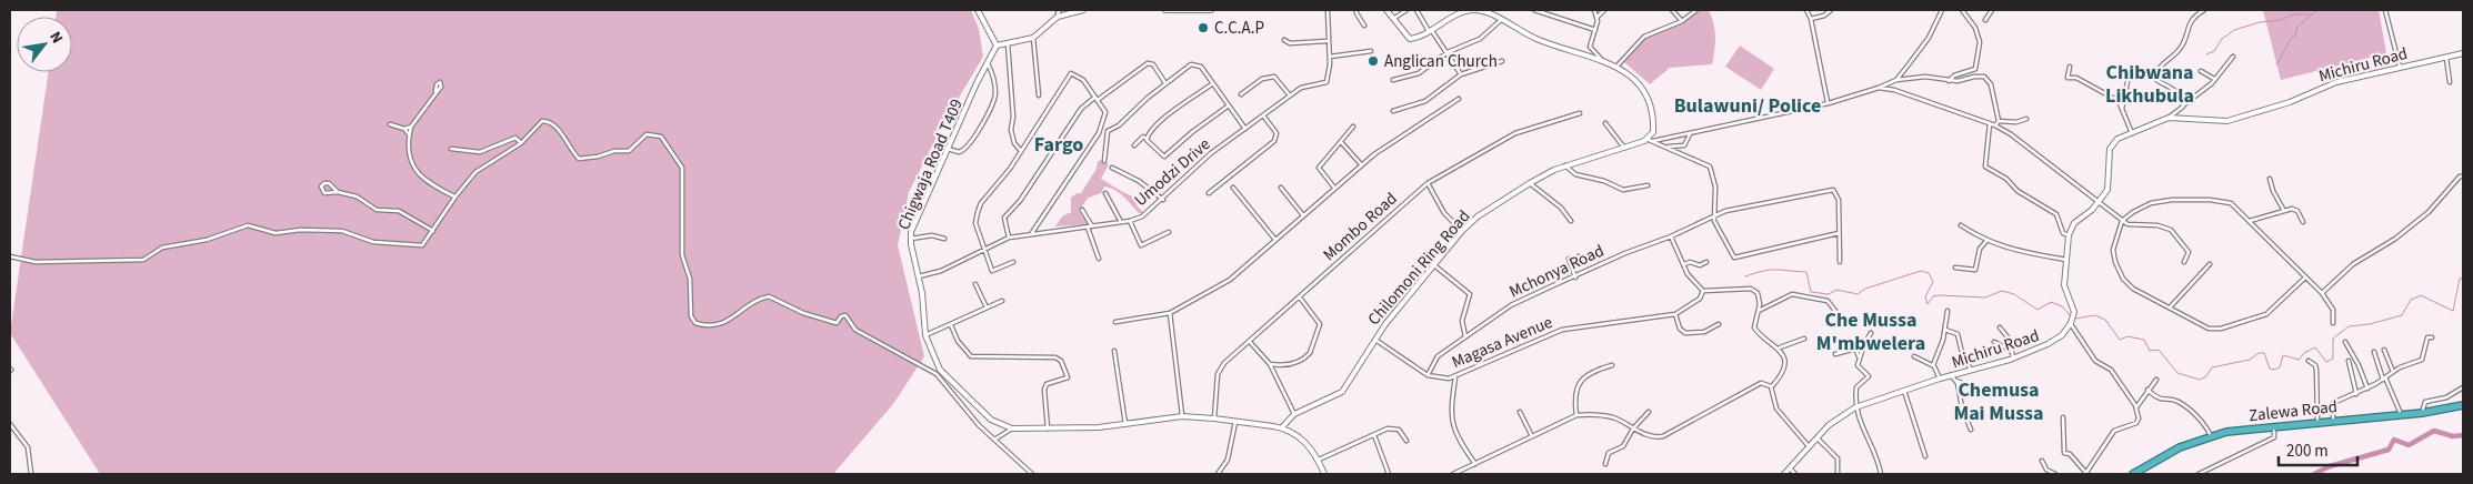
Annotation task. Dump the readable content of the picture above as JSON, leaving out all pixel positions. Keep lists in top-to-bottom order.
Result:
{
  "streets": {
    "highway": ["Zalewa Road"],
    "street": [
      "Michiru Road",
      "Chigwaja Road T409",
      "Umodzi Drive",
      "Mombo Road",
      "Chilomoni Ring Road",
      "Mchonya Road",
      "Magasa Avenue"
    ]
  },
  "crossings": [
    ["Chigwaja Road T409", "Umodzi Drive"],
    ["Chigwaja Road T409", "Mombo Road"],
    ["Chigwaja Road T409", "Chilomoni Ring Road"],
    ["Chilomoni Ring Road", "Magasa Avenue"],
    ["Mchonya Road", "Magasa Avenue"]
  ],
  "districts": [
    "Chibwana Likhubula",
    "Bulawuni/ Police",
    "Fargo",
    "Che Mussa M'mbwelera",
    "Chemusa Mai Mussa"
  ],
  "places": ["C.C.A.P", "Anglican Church"],
  "scale_bar": "200 m",
  "north": "top right"
}
